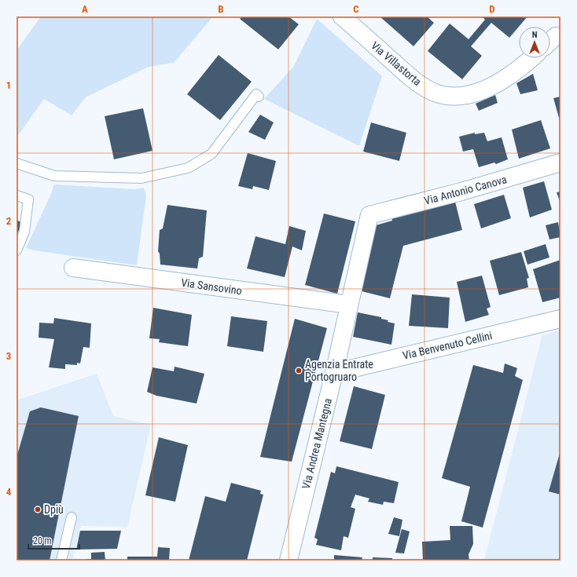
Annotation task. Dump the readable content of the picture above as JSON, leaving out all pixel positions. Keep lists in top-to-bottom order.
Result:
{
  "streets": {
    "street": [
      "Via Villastorta",
      "Via Antonio Canova",
      "Via Sansovino",
      "Via Benvenuto Cellini",
      "Via Andrea Mantegna"
    ]
  },
  "crossings": [
    ["Via Antonio Canova", "Via Andrea Mantegna"],
    ["Via Sansovino", "Via Andrea Mantegna"],
    ["Via Benvenuto Cellini", "Via Andrea Mantegna"]
  ],
  "places": ["Agenzia Entrate Portogruaro", "Dpiù"],
  "scale_bar": "20 m",
  "north": "top",
  "grid": {
    "columns": [
      "A",
      "B",
      "C",
      "D"
    ],
    "rows": [
      "1",
      "2",
      "3",
      "4"
    ]
  }
}
